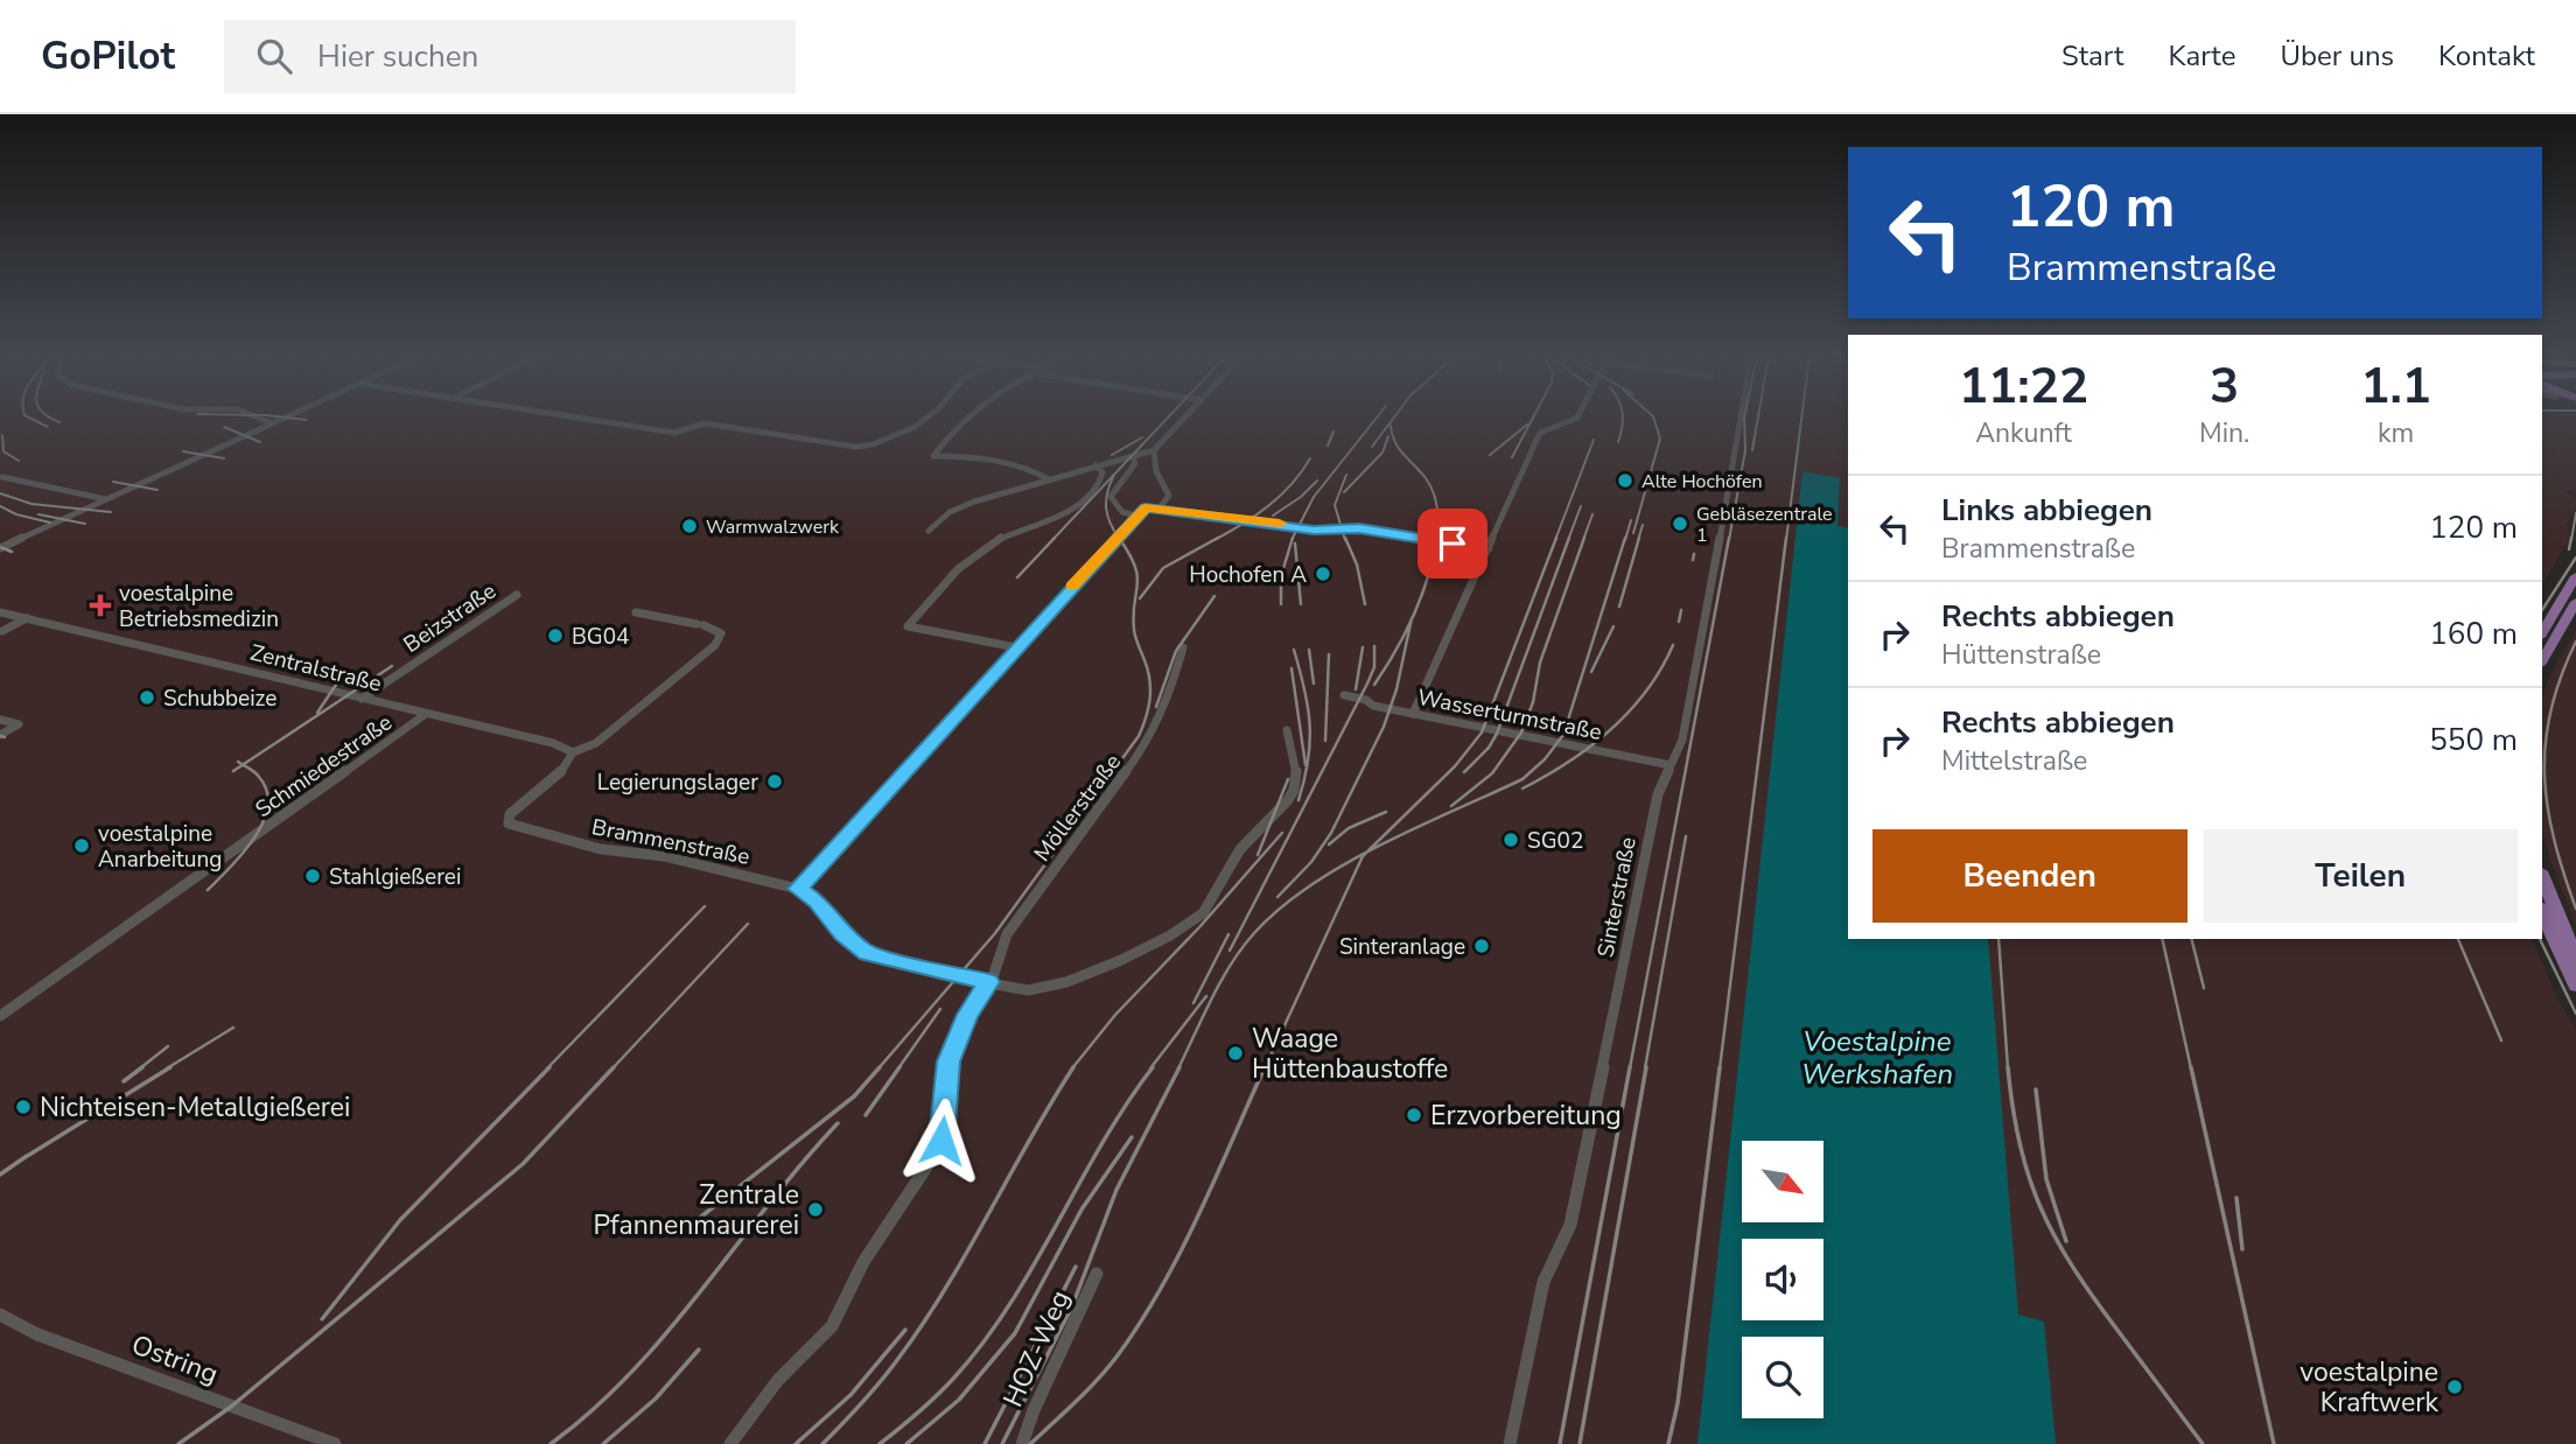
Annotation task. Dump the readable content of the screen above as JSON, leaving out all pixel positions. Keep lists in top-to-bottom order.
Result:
{
  "streets": {
    "street": [
      "Beizstraße",
      "Zentralstraße",
      "Wasserturmstraße",
      "Schmiedestraße",
      "Möllerstraße",
      "Brammenstraße",
      "Sinterstraße",
      "HOZ-Weg",
      "Ostring"
    ]
  },
  "crossings": [
    ["Beizstraße", "Zentralstraße"],
    ["Zentralstraße", "Schmiedestraße"],
    ["Zentralstraße", "Brammenstraße"],
    ["Wasserturmstraße", "Sinterstraße"],
    ["Möllerstraße", "Brammenstraße"]
  ],
  "water": ["Voestalpine Werkshafen"],
  "places": {
    "other": [
      "Alte Hochöfen",
      "Gebläsezentrale 1",
      "Warmwalzwerk",
      "Hochofen A",
      "BG04",
      "Schubbeize",
      "Legierungslager",
      "SG02",
      "voestalpine Anarbeitung",
      "Stahlgießerei",
      "Sinteranlage",
      "Waage Hüttenbaustoffe",
      "Nichteisen-Metallgießerei",
      "Erzvorbereitung",
      "Zentrale Pfannenmaurerei",
      "voestalpine Kraftwerk"
    ],
    "health": ["voestalpine Betriebsmedizin"]
  },
  "north": "bottom right",
  "page": {
    "header": "GoPilot",
    "search": "Hier suchen",
    "nav": [
      "Start",
      "Karte",
      "Über uns",
      "Kontakt"
    ],
    "turn": ["120 m", "Brammenstraße"],
    "eta": [
      "11:22",
      "Ankunft",
      "3",
      "Min.",
      "1.1",
      "km"
    ],
    "list": [
      {
        "name": "Links abbiegen",
        "note": "Brammenstraße",
        "value": "120 m"
      },
      {
        "name": "Rechts abbiegen",
        "note": "Hüttenstraße",
        "value": "160 m"
      },
      {
        "name": "Rechts abbiegen",
        "note": "Mittelstraße",
        "value": "550 m"
      }
    ],
    "buttons": ["Beenden", "Teilen"]
  }
}
